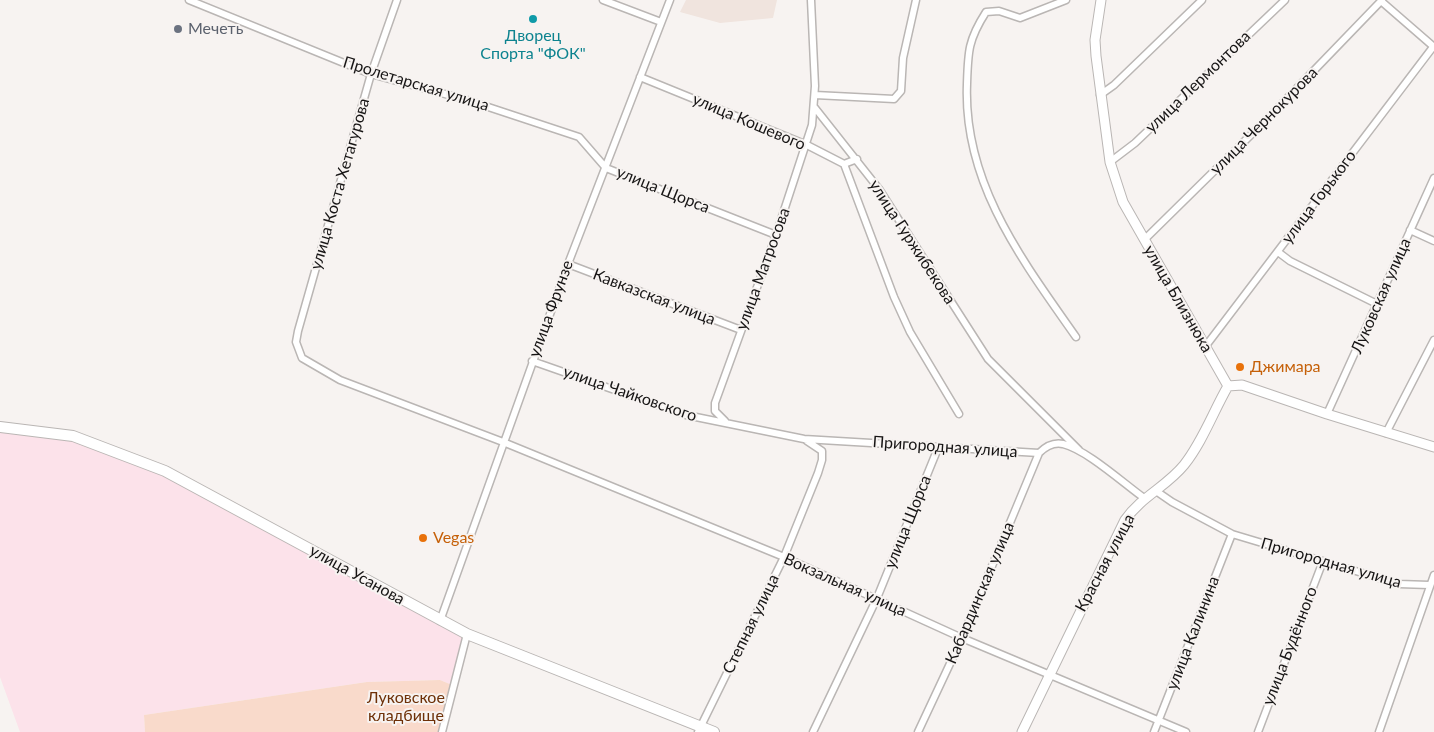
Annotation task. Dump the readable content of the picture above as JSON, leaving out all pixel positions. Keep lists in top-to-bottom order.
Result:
{
  "streets": {
    "main road": ["улица Усанова"],
    "street": [
      "улица Лермонтова",
      "Пролетарская улица",
      "улица Чернокурова",
      "улица Кошевого",
      "улица Коста Хетагурова",
      "улица Щорса",
      "улица Горького",
      "улица Гуржибекова",
      "улица Матросова",
      "Луковская улица",
      "Кавказская улица",
      "улица Близнюка",
      "улица Фрунзе",
      "улица Чайковского",
      "Пригородная улица",
      "Красная улица",
      "Вокзальная улица",
      "Кабардинская улица",
      "Степная улица",
      "улица Калинина",
      "улица Будённого"
    ]
  },
  "crossings": [
    ["улица Лермонтова", "улица Близнюка"],
    ["Пролетарская улица", "улица Коста Хетагурова"],
    ["Пролетарская улица", "улица Щорса"],
    ["Пролетарская улица", "улица Фрунзе"],
    ["улица Чернокурова", "улица Горького"],
    ["улица Чернокурова", "улица Близнюка"],
    ["улица Кошевого", "улица Гуржибекова"],
    ["улица Кошевого", "улица Матросова"],
    ["улица Кошевого", "улица Фрунзе"],
    ["улица Коста Хетагурова", "Вокзальная улица"],
    ["улица Щорса", "улица Матросова"],
    ["улица Щорса", "улица Фрунзе"],
    ["улица Щорса", "Пригородная улица"],
    ["улица Щорса", "Вокзальная улица"],
    ["улица Горького", "улица Близнюка"],
    ["улица Гуржибекова", "улица Матросова"],
    ["улица Гуржибекова", "Пригородная улица"],
    ["улица Матросова", "Кавказская улица"],
    ["улица Матросова", "улица Чайковского"],
    ["улица Матросова", "Пригородная улица"],
    ["Кавказская улица", "улица Фрунзе"],
    ["улица Близнюка", "Красная улица"],
    ["улица Фрунзе", "улица Чайковского"],
    ["улица Фрунзе", "улица Усанова"],
    ["улица Фрунзе", "Вокзальная улица"],
    ["улица Чайковского", "Пригородная улица"],
    ["Пригородная улица", "Красная улица"],
    ["Пригородная улица", "Кабардинская улица"],
    ["Пригородная улица", "Степная улица"],
    ["Пригородная улица", "улица Калинина"],
    ["Пригородная улица", "улица Будённого"],
    ["Красная улица", "Вокзальная улица"],
    ["улица Усанова", "Степная улица"],
    ["Вокзальная улица", "Кабардинская улица"],
    ["Вокзальная улица", "Степная улица"],
    ["Вокзальная улица", "улица Калинина"]
  ],
  "parks": ["Луковское кладбище"],
  "places": [
    "Дворец Спорта \"ФОК\"",
    "Мечеть",
    "Джимара",
    "Vegas"
  ]
}
